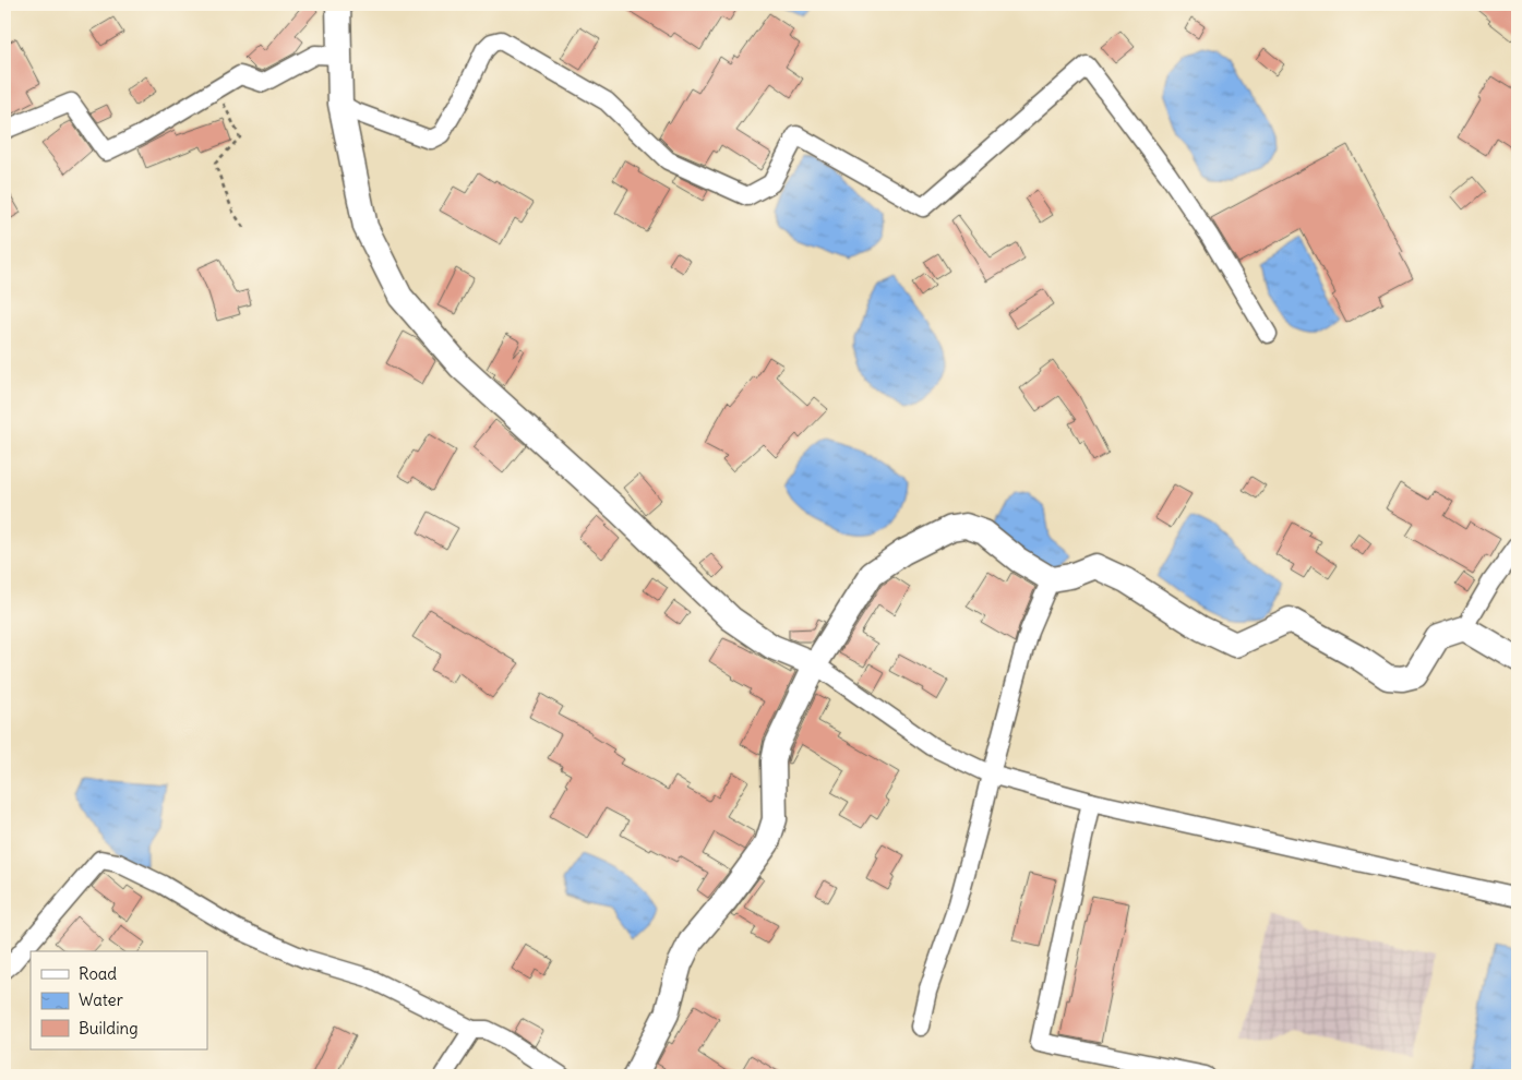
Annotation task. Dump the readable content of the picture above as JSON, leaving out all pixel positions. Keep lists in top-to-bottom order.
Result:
{
  "legend": ["Road", "Water", "Building"]
}
